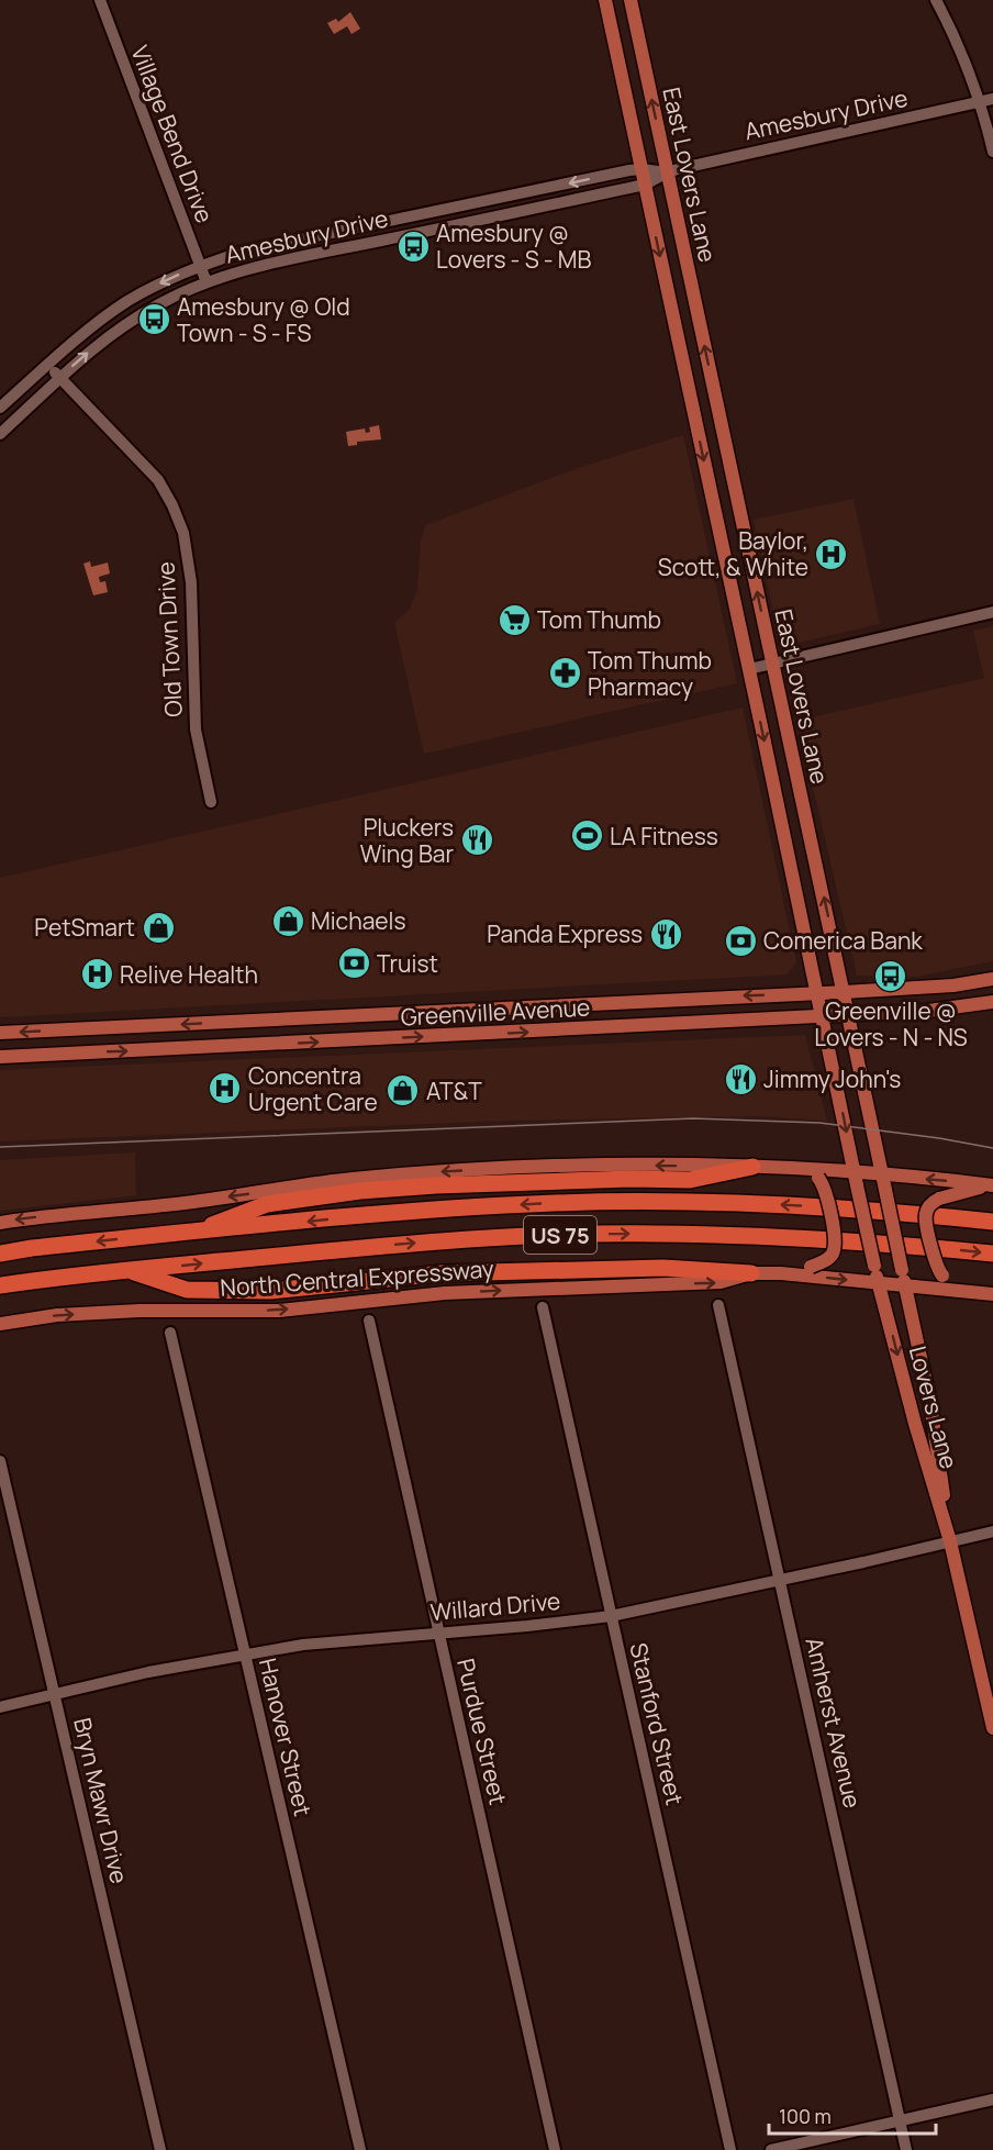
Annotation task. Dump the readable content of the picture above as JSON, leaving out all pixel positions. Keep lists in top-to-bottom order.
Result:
{
  "streets": {
    "highway": ["US 75", "North Central Expressway"],
    "main road": ["East Lovers Lane", "Greenville Avenue", "Lovers Lane"],
    "street": [
      "Amesbury Drive",
      "Village Bend Drive",
      "Old Town Drive",
      "Willard Drive",
      "Amherst Avenue",
      "Stanford Street",
      "Purdue Street",
      "Hanover Street",
      "Bryn Mawr Drive"
    ]
  },
  "crossings": [
    ["Amesbury Drive", "Village Bend Drive"],
    ["Amesbury Drive", "East Lovers Lane"],
    ["Amesbury Drive", "Old Town Drive"],
    ["East Lovers Lane", "Greenville Avenue"],
    ["East Lovers Lane", "North Central Expressway"],
    ["East Lovers Lane", "Lovers Lane"],
    ["North Central Expressway", "Lovers Lane"],
    ["Lovers Lane", "Willard Drive"],
    ["Willard Drive", "Amherst Avenue"],
    ["Willard Drive", "Stanford Street"],
    ["Willard Drive", "Purdue Street"],
    ["Willard Drive", "Hanover Street"],
    ["Willard Drive", "Bryn Mawr Drive"]
  ],
  "places": {
    "bus stop": ["Amesbury @ Lovers - S - MB", "Amesbury @ Old Town - S - FS", "Greenville @ Lovers - N - NS"],
    "hospital": ["Baylor, Scott, & White", "Relive Health", "Concentra Urgent Care"],
    "supermarket": ["Tom Thumb"],
    "pharmacy": ["Tom Thumb Pharmacy"],
    "sports": ["LA Fitness"],
    "restaurant": ["Pluckers Wing Bar", "Panda Express", "Jimmy John's"],
    "shop": ["Michaels", "PetSmart", "AT&T"],
    "bank": ["Comerica Bank", "Truist"]
  },
  "scale_bar": "100 m"
}
